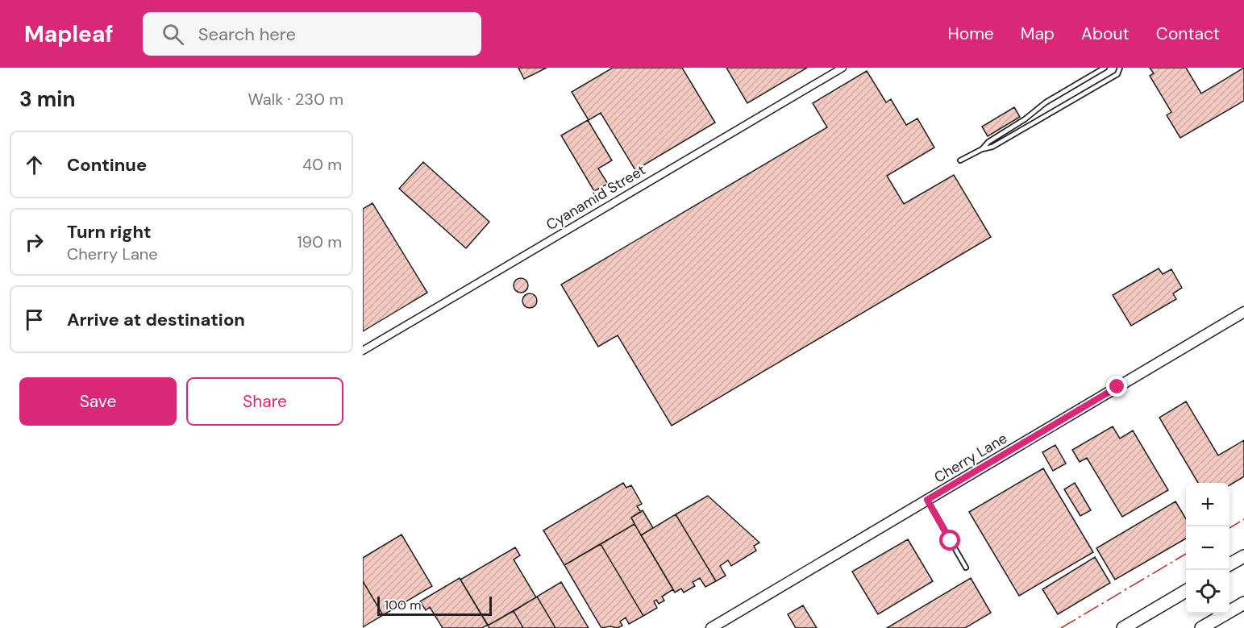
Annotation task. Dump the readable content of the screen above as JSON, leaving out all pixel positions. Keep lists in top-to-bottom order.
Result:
{
  "streets": {
    "street": ["Cyanamid Street", "Cherry Lane"]
  },
  "scale_bar": "100 m",
  "page": {
    "header": "Mapleaf",
    "search": "Search here",
    "nav": [
      "Home",
      "Map",
      "About",
      "Contact"
    ],
    "heading": ["3 min", "Walk · 230 m"],
    "list": [
      ["Continue", "40 m"],
      ["Turn right", "Cherry Lane", "190 m"],
      "Arrive at destination"
    ],
    "buttons": ["Save", "Share"],
    "map_buttons": ["+", "−"],
    "scale": "100 m"
  }
}
